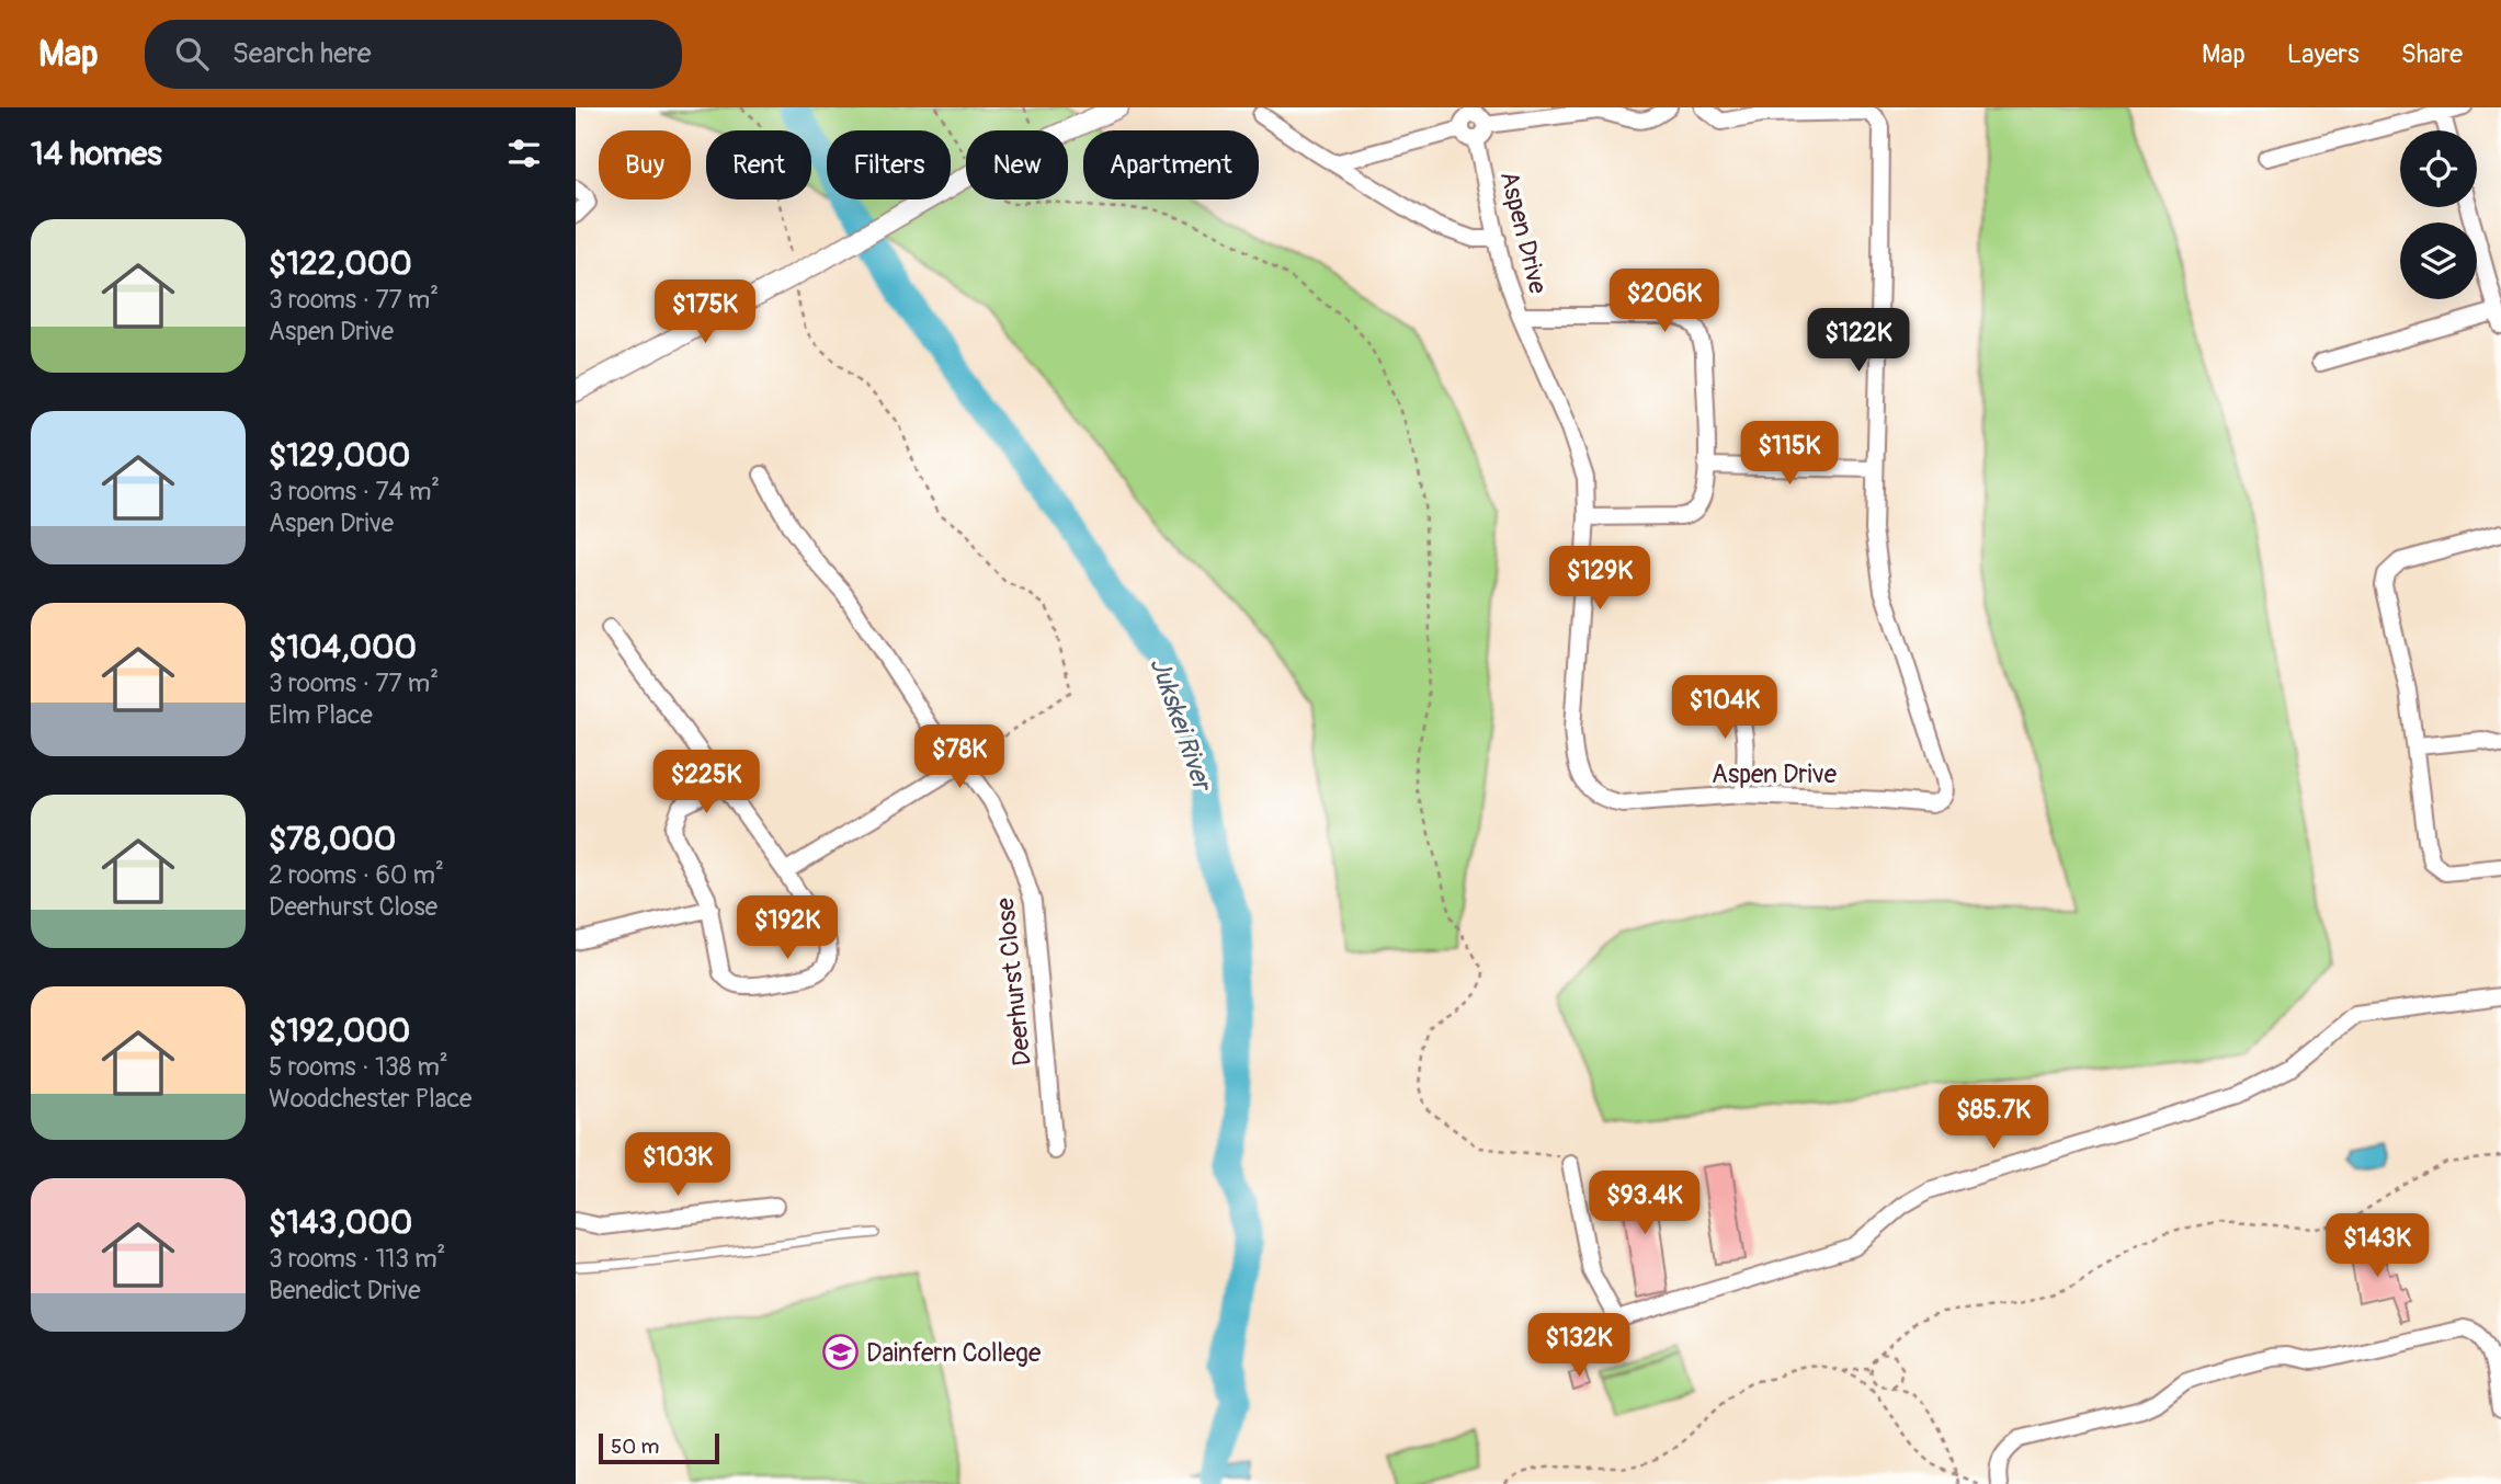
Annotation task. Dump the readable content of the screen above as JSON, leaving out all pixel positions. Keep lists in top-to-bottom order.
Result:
{
  "streets": {
    "street": ["Aspen Drive", "Deerhurst Close"]
  },
  "water": ["Jukskei River"],
  "places": {
    "school or university": ["Dainfern College"]
  },
  "scale_bar": "50 m",
  "page": {
    "header": "Map",
    "search": "Search here",
    "nav": ["Map", "Layers", "Share"],
    "heading": "14 homes",
    "chip": [
      "Buy",
      "Rent",
      "Filters",
      "New",
      "Apartment"
    ],
    "list": [
      {
        "name": "$122,000",
        "note": "3 rooms · 77 m² · Aspen Drive"
      },
      {
        "name": "$129,000",
        "note": "3 rooms · 74 m² · Aspen Drive"
      },
      {
        "name": "$104,000",
        "note": "3 rooms · 77 m² · Elm Place"
      },
      {
        "name": "$78,000",
        "note": "2 rooms · 60 m² · Deerhurst Close"
      },
      {
        "name": "$192,000",
        "note": "5 rooms · 138 m² · Woodchester Place"
      },
      {
        "name": "$143,000",
        "note": "3 rooms · 113 m² · Benedict Drive"
      }
    ],
    "price": [
      "$206K",
      "$175K",
      "$122K",
      "$115K",
      "$129K",
      "$104K",
      "$78K",
      "$225K",
      "$192K",
      "$85.7K",
      "$103K",
      "$93.4K",
      "$143K",
      "$132K"
    ],
    "scale": "50 m"
  }
}
